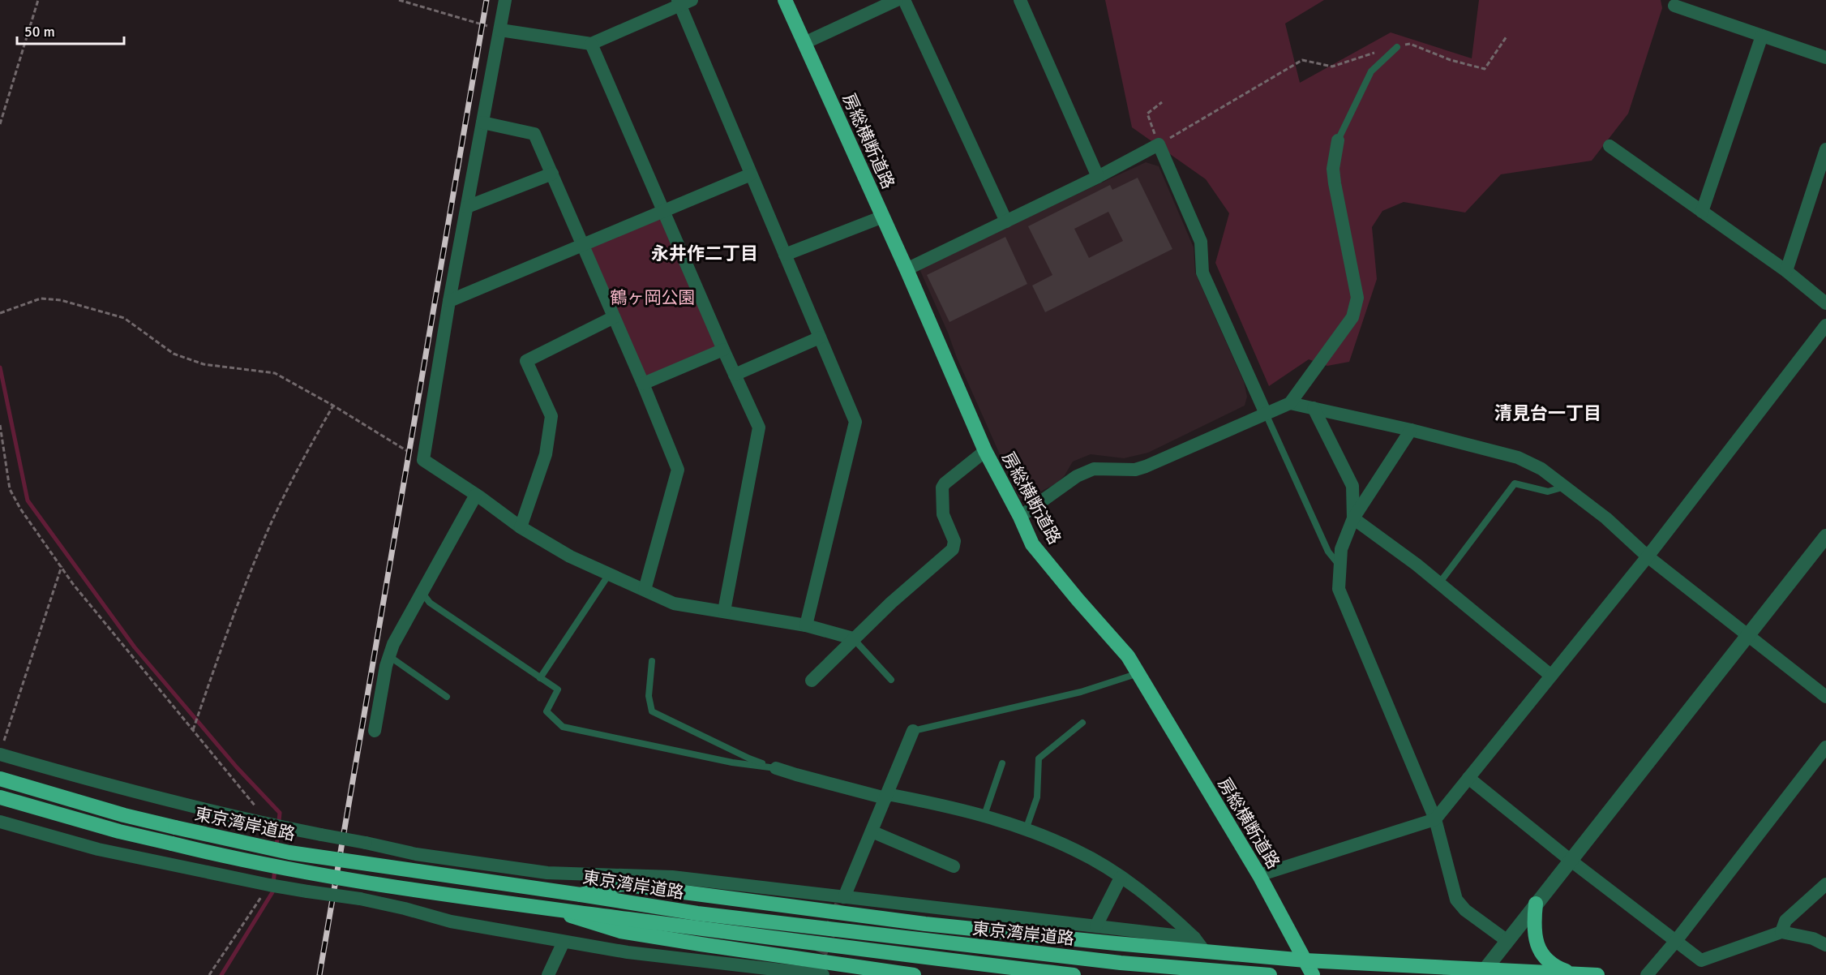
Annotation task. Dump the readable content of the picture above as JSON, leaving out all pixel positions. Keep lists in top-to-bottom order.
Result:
{
  "streets": {
    "highway": ["房総横断道路", "東京湾岸道路"]
  },
  "districts": ["永井作二丁目", "清見台一丁目"],
  "parks": ["鶴ヶ岡公園"],
  "scale_bar": "50 m"
}
